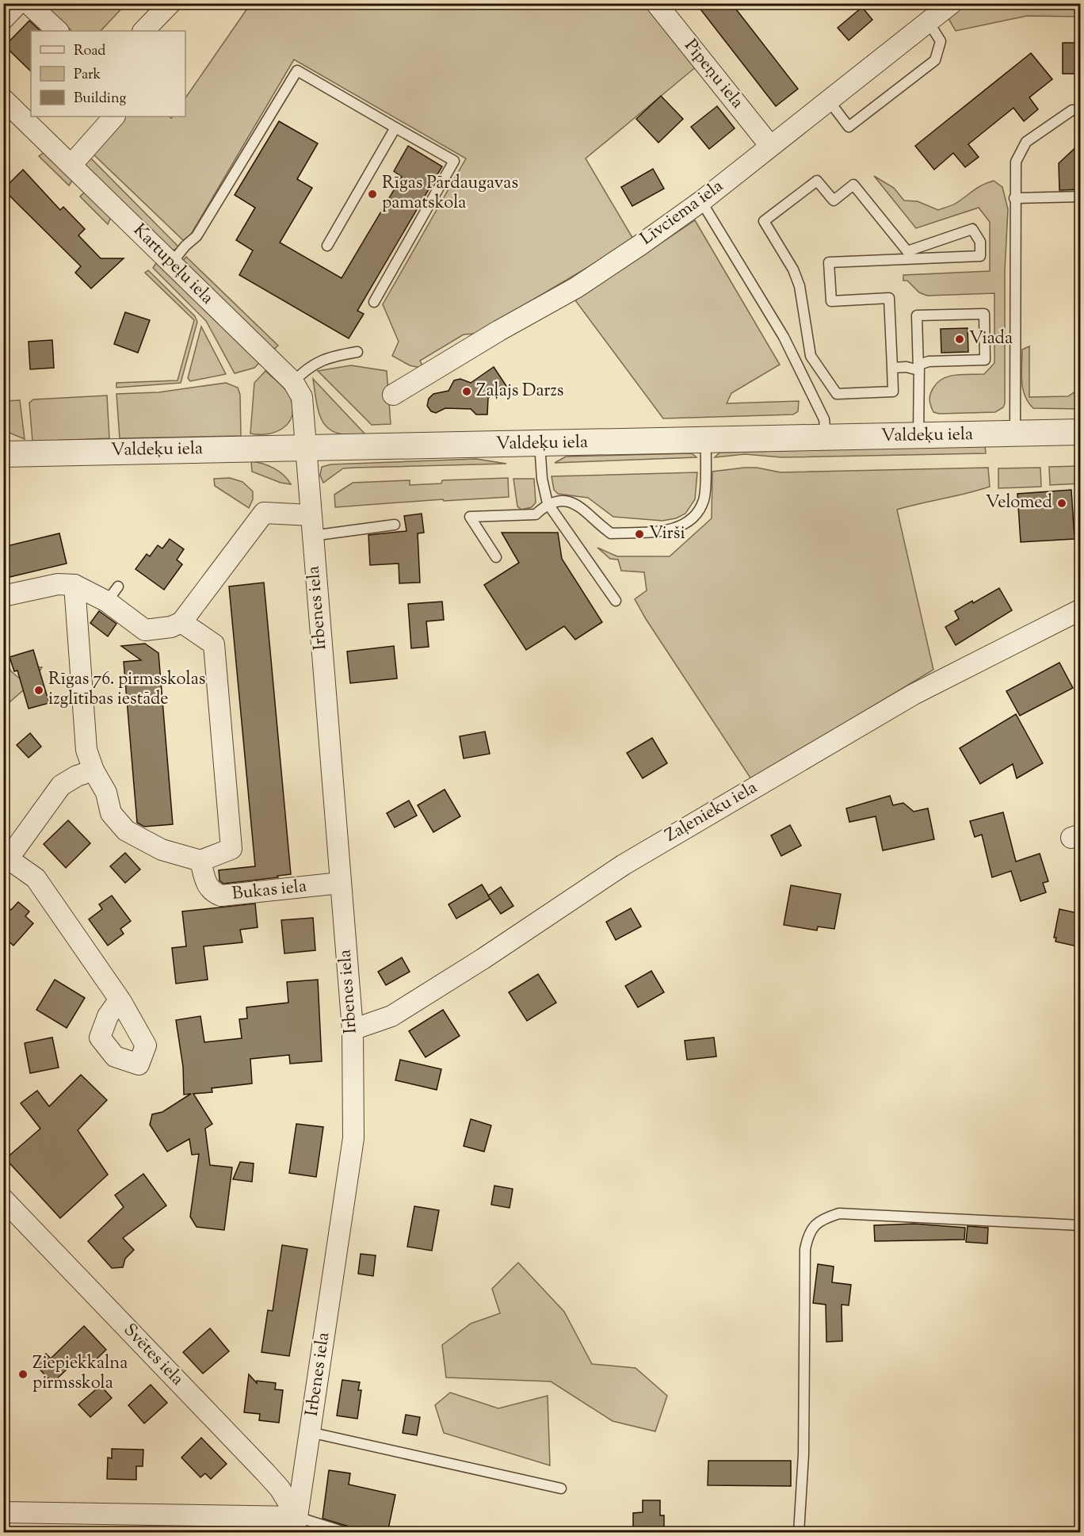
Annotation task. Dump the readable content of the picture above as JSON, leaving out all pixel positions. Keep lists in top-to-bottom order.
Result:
{
  "streets": {
    "street": [
      "Pīpeņu iela",
      "Līvciema iela",
      "Kartupeļu iela",
      "Valdeķu iela",
      "Irbenes iela",
      "Zaļenieku iela",
      "Bukas iela",
      "Svētes iela"
    ]
  },
  "crossings": [
    ["Pīpeņu iela", "Līvciema iela"],
    ["Kartupeļu iela", "Valdeķu iela"],
    ["Kartupeļu iela", "Irbenes iela"],
    ["Valdeķu iela", "Irbenes iela"],
    ["Irbenes iela", "Zaļenieku iela"],
    ["Irbenes iela", "Bukas iela"],
    ["Irbenes iela", "Svētes iela"]
  ],
  "places": [
    "Rīgas Pārdaugavas pamatskola",
    "Viada",
    "Zaļajs Darzs",
    "Velomed",
    "Virši",
    "Rīgas 76. pirmsskolas izglītības iestāde",
    "Ziepiekkalna pirmsskola"
  ],
  "legend": ["Road", "Park", "Building"]
}
